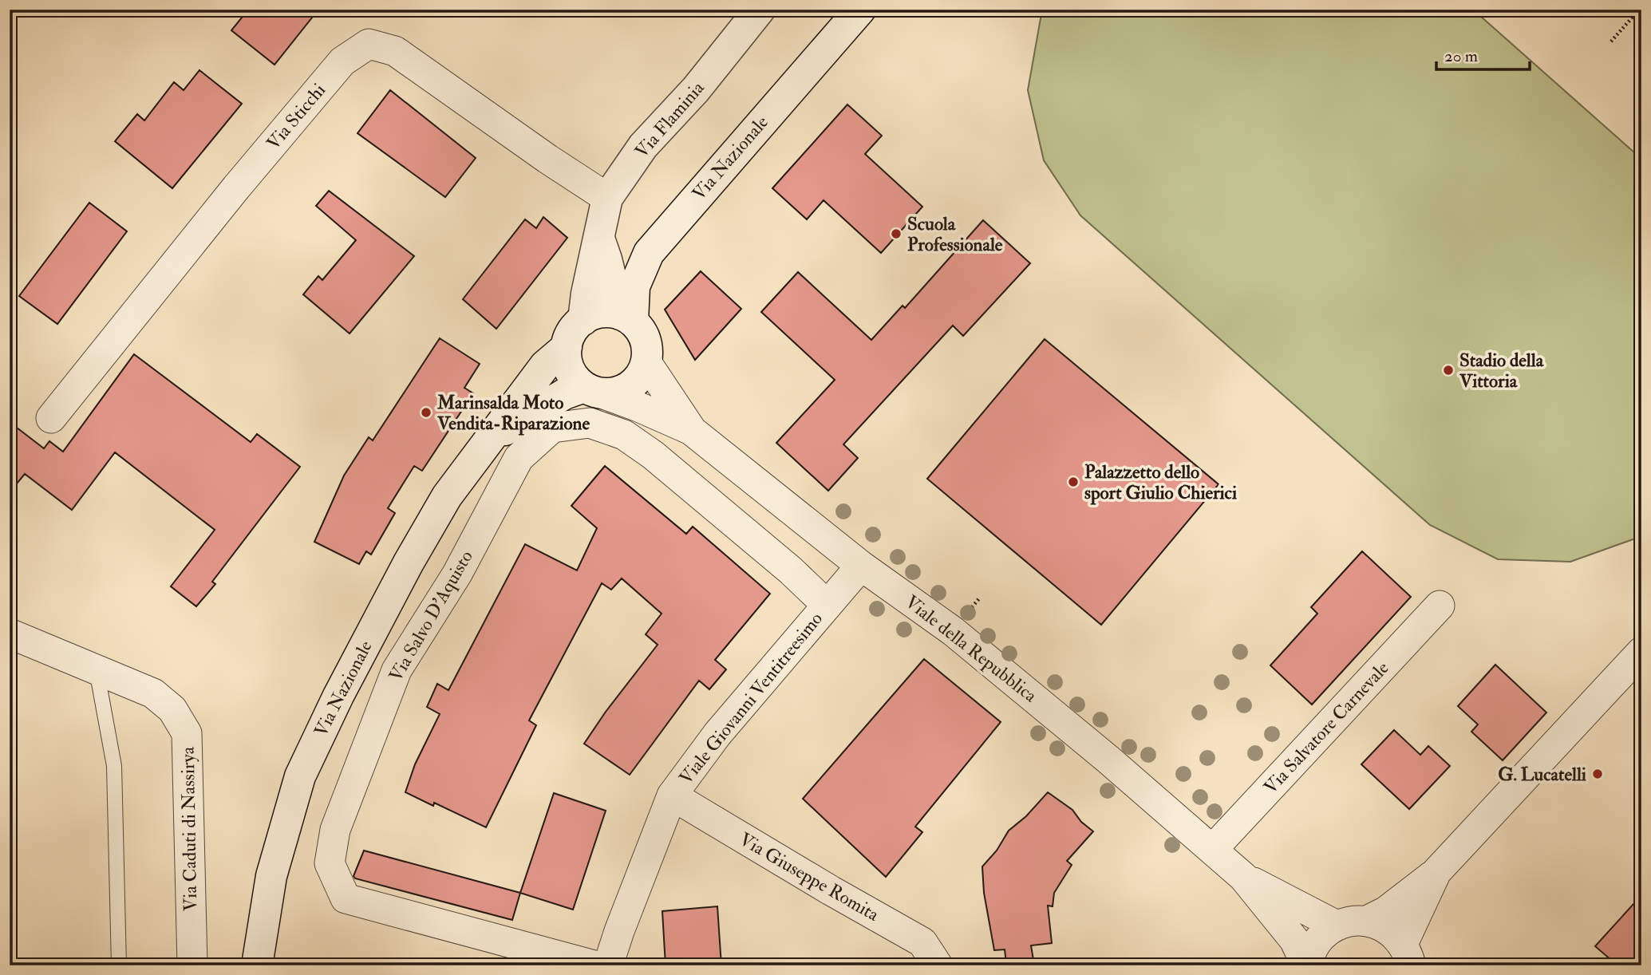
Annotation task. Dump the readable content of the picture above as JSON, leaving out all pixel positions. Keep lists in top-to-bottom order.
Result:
{
  "streets": {
    "main road": ["Via Flaminia", "Via Nazionale"],
    "street": [
      "Via Sticchi",
      "Via Salvo D'Aquisto",
      "Viale della Repubblica",
      "Viale Giovanni Ventitreesimo",
      "Via Salvatore Carnevale",
      "Via Caduti di Nassirya",
      "Via Giuseppe Romita"
    ]
  },
  "crossings": [
    ["Via Sticchi", "Via Flaminia"],
    ["Via Flaminia", "Via Nazionale"],
    ["Via Flaminia", "Viale della Repubblica"],
    ["Via Nazionale", "Viale della Repubblica"],
    ["Via Salvo D'Aquisto", "Viale Giovanni Ventitreesimo"],
    ["Viale della Repubblica", "Viale Giovanni Ventitreesimo"],
    ["Viale della Repubblica", "Via Salvatore Carnevale"],
    ["Viale Giovanni Ventitreesimo", "Via Giuseppe Romita"]
  ],
  "places": [
    "Scuola Professionale",
    "Stadio della Vittoria",
    "Marinsalda Moto Vendita-Riparazione",
    "Palazzetto dello sport Giulio Chierici",
    "G. Lucatelli"
  ],
  "scale_bar": "20 m"
}
